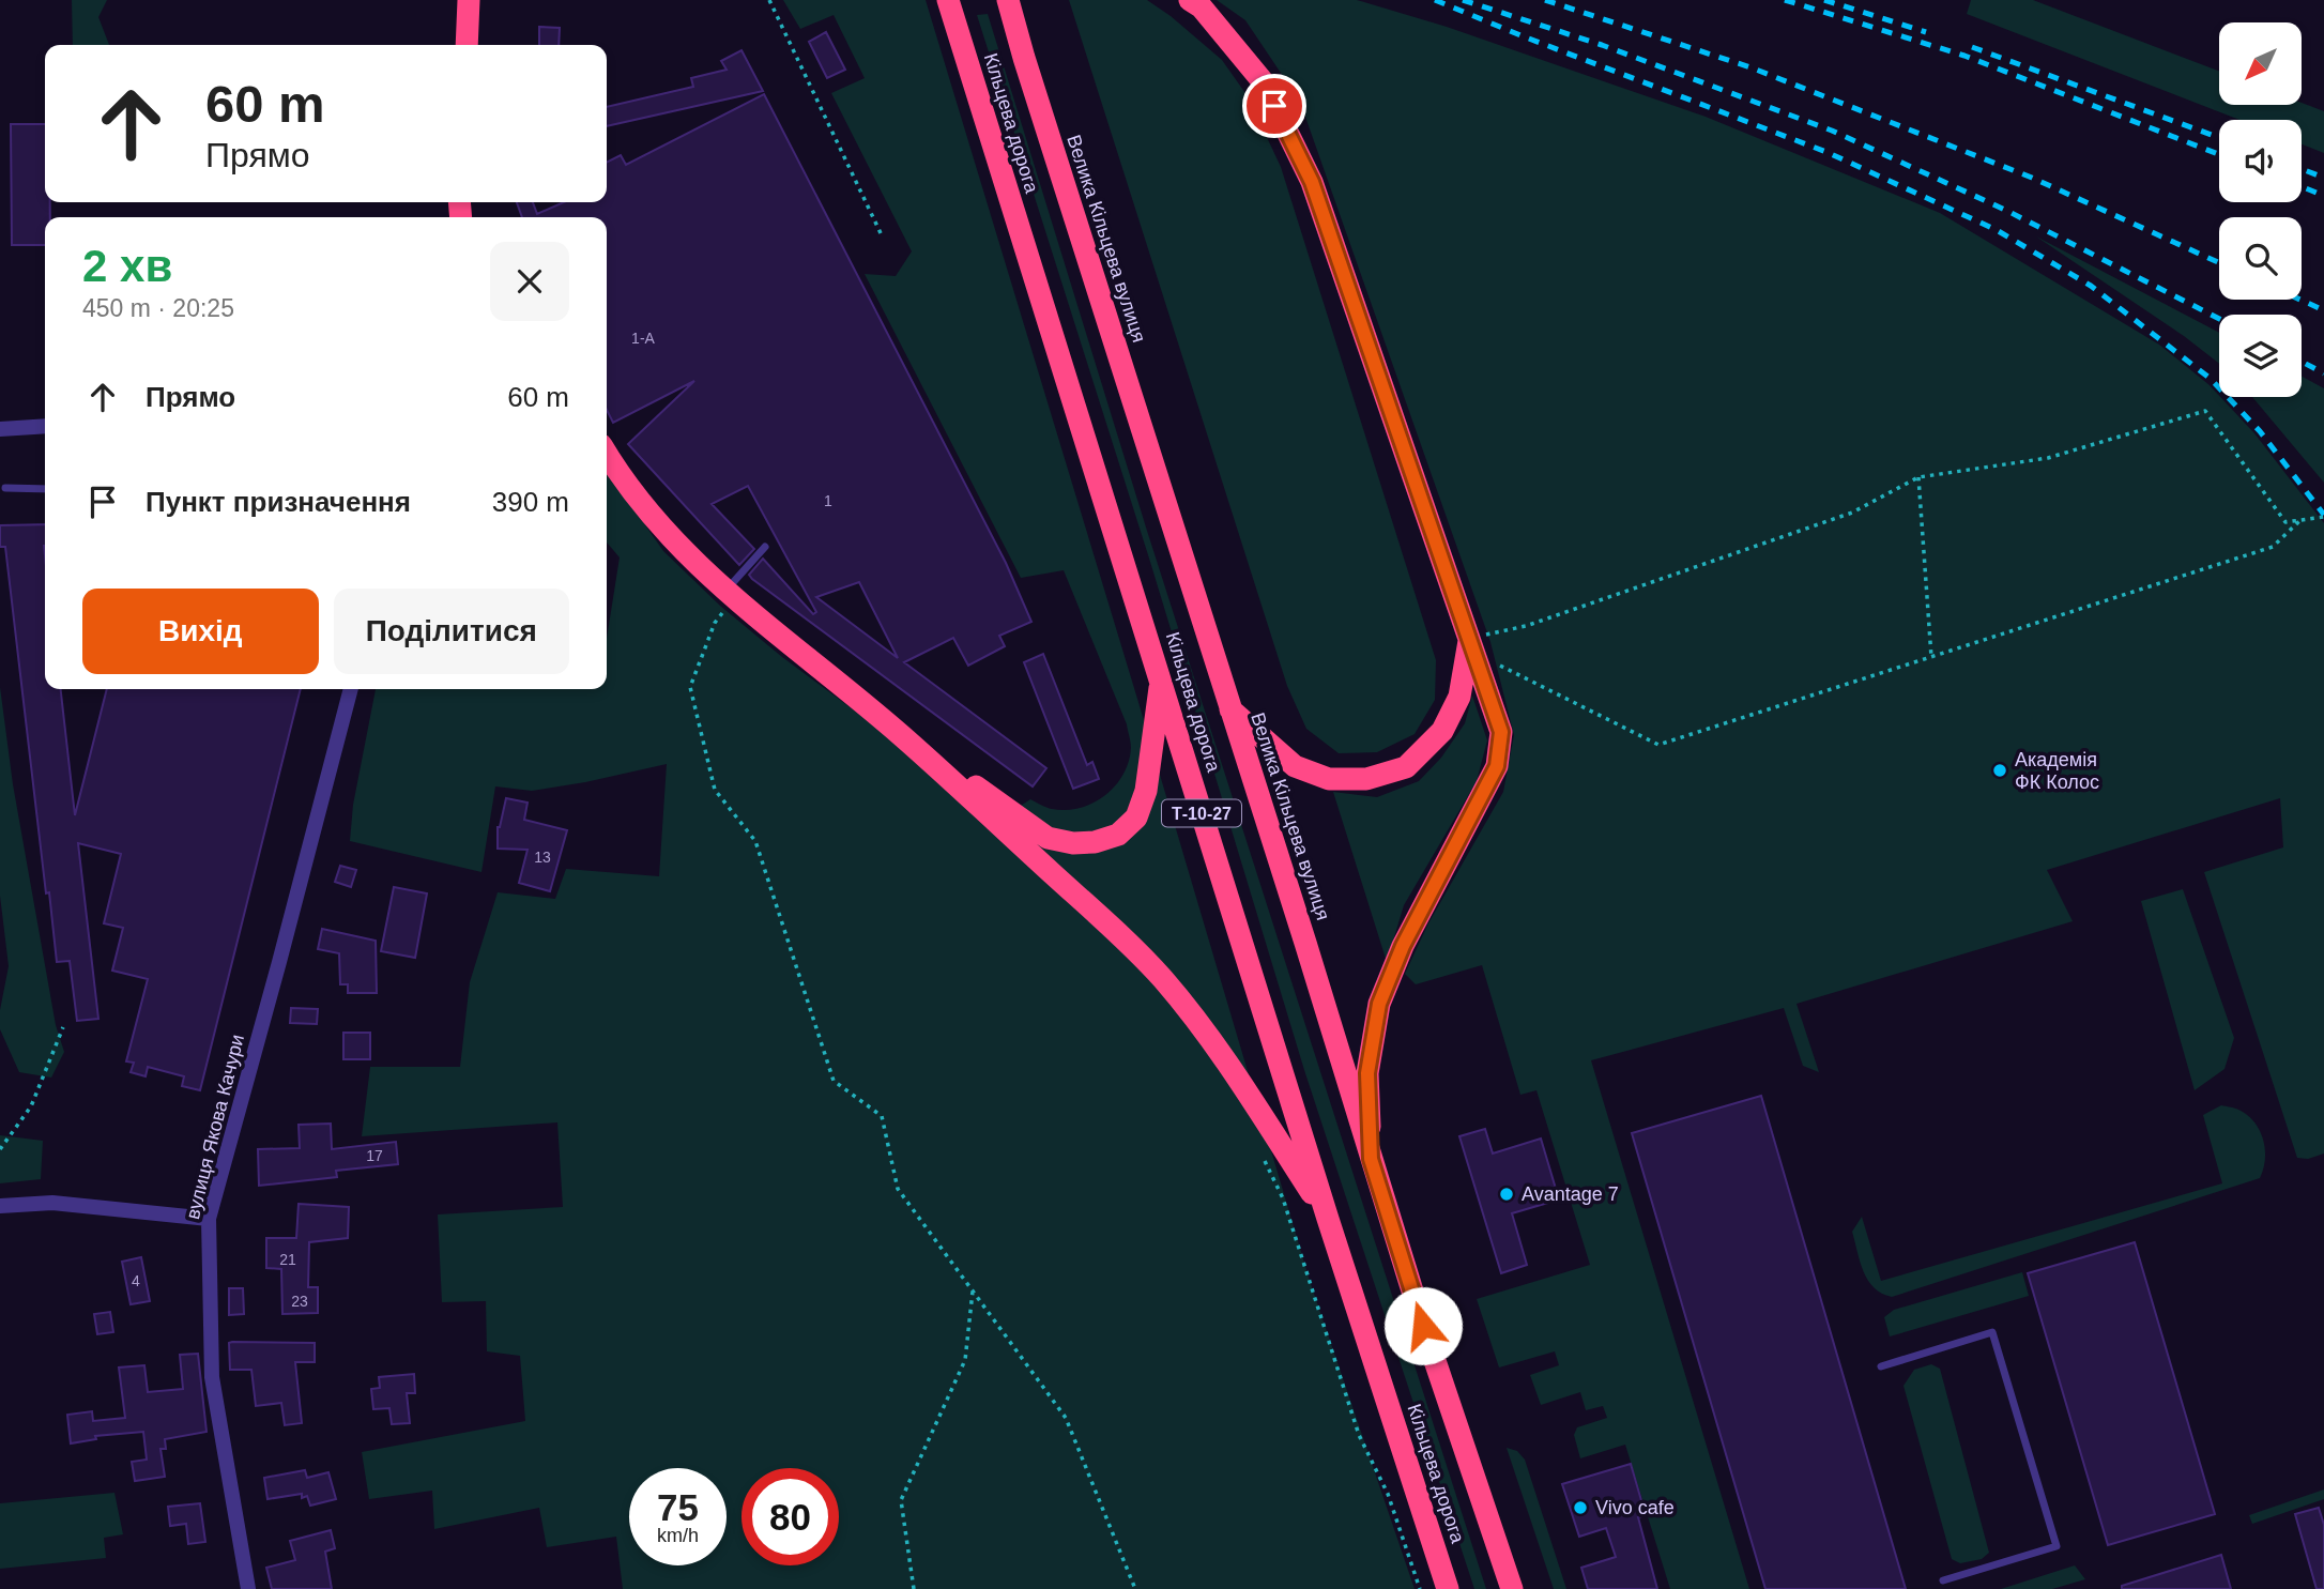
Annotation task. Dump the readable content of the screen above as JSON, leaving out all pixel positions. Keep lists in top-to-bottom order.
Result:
{
  "streets": {
    "highway": ["Кільцева дорога", "Велика Кільцева вулиця", "Т-10-27"],
    "street": ["вулиця Якова Качури"]
  },
  "crossings": [
    ["Кільцева дорога", "Велика Кільцева вулиця"]
  ],
  "places": ["Академія ФК Колос", "Avantage 7", "Vivo cafe"],
  "house_numbers": [
    "1-А",
    "1",
    "13",
    "17",
    "21",
    "4",
    "23"
  ],
  "north": "bottom left",
  "page": {
    "turn": ["60 m", "Прямо"],
    "heading": ["2 хв", "450 m · 20:25"],
    "list": [
      {
        "name": "Прямо",
        "value": "60 m"
      },
      {
        "name": "Пункт призначення",
        "value": "390 m"
      }
    ],
    "buttons": ["Вихід", "Поділитися"],
    "speed": "75 km/h",
    "limit": "80"
  }
}
